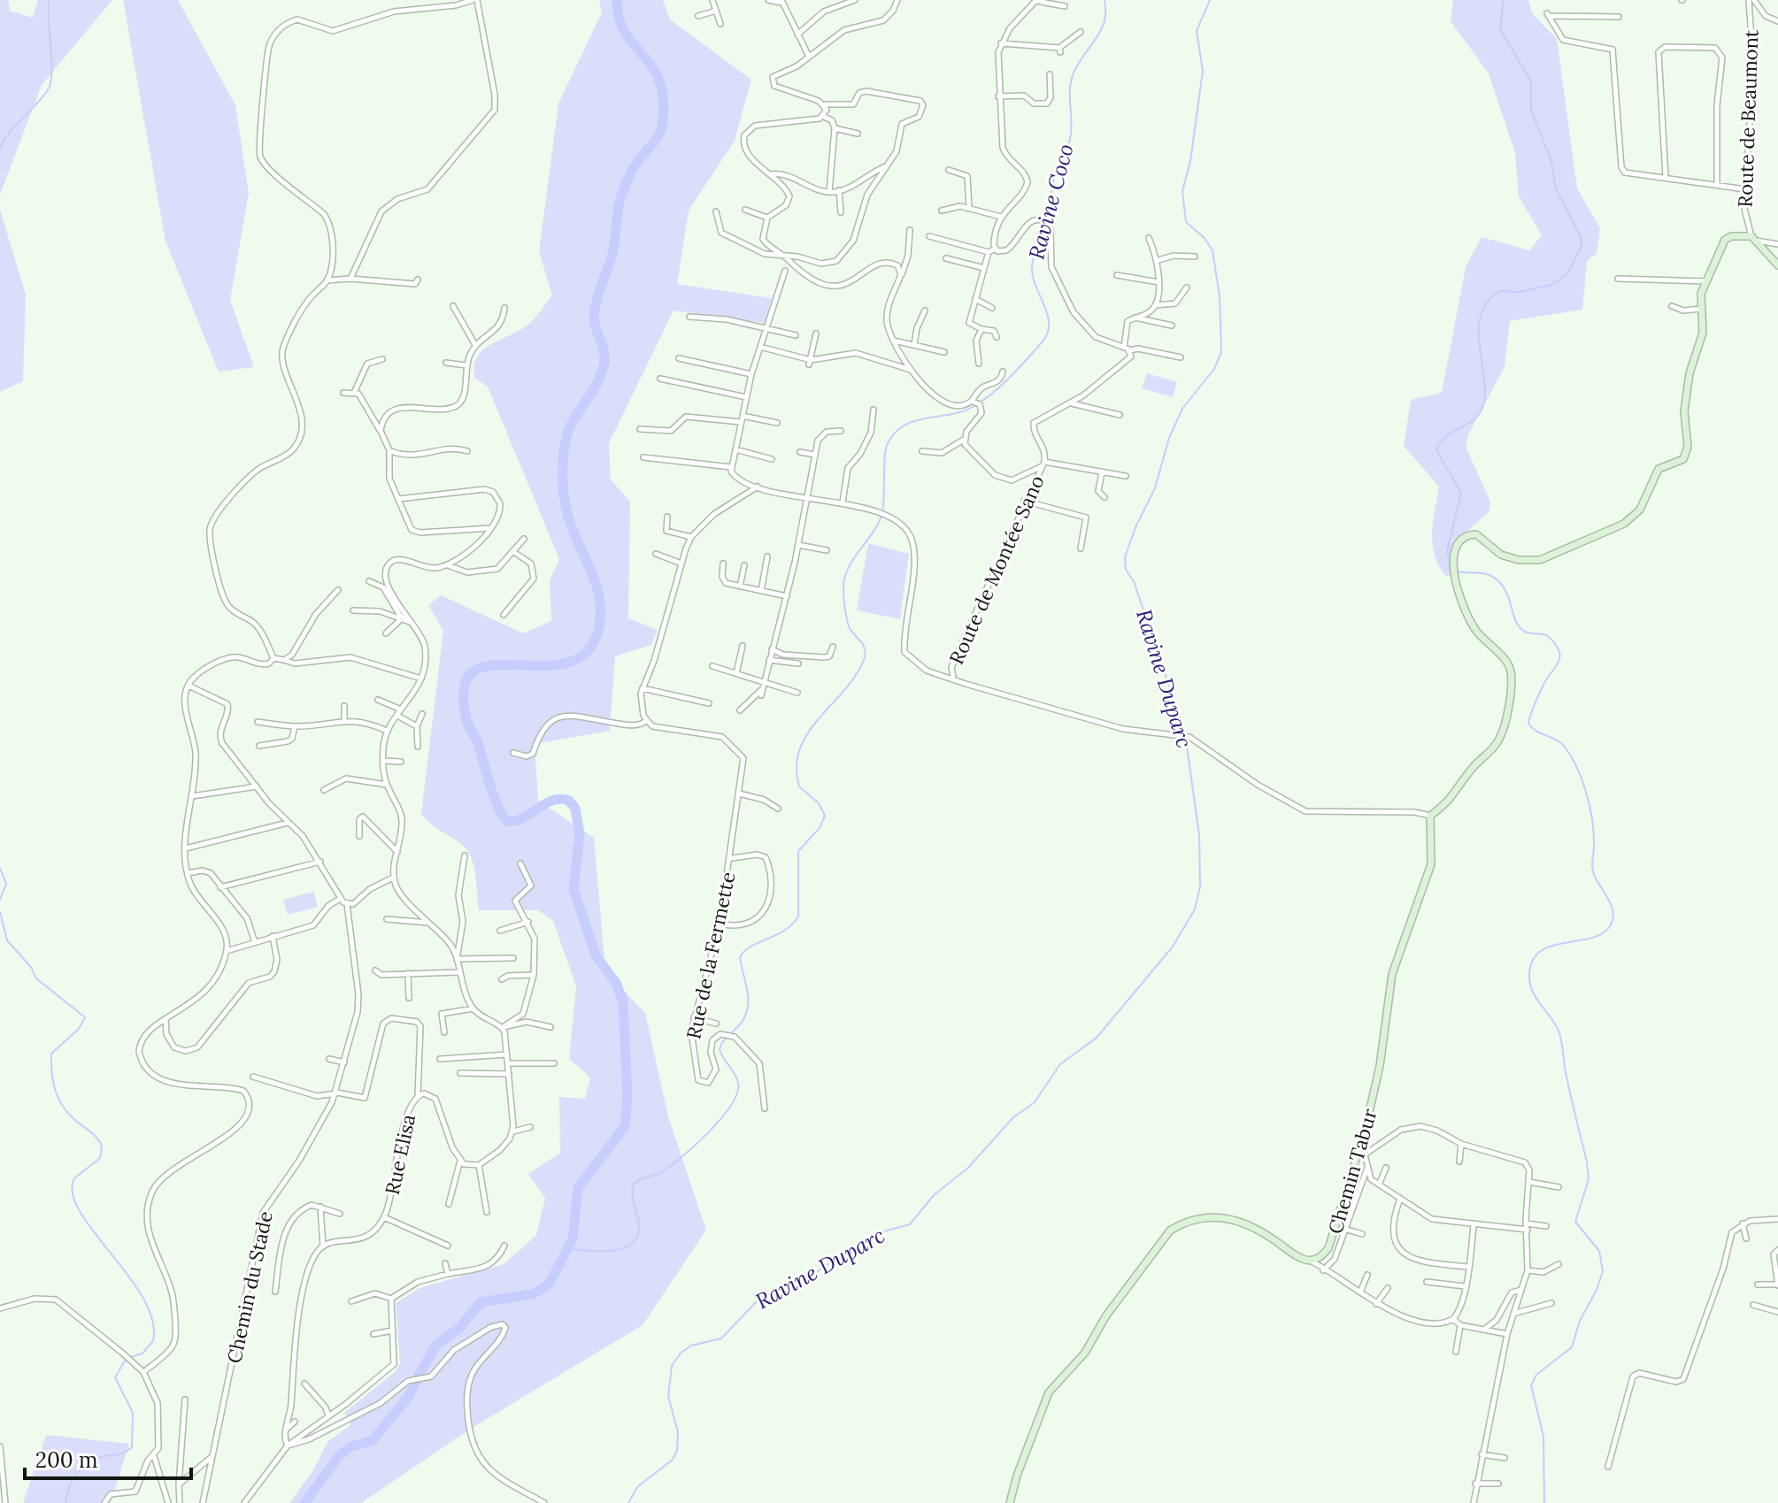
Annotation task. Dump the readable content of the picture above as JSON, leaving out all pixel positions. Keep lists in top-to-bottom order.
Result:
{
  "streets": {
    "street": [
      "Route de Beaumont",
      "Route de Montée Sano",
      "Rue de la Fermette",
      "Rue Elisa",
      "Chemin Tabur",
      "Chemin du Stade"
    ]
  },
  "water": ["Ravine Coco", "Ravine Duparc"],
  "scale_bar": "200 m"
}
